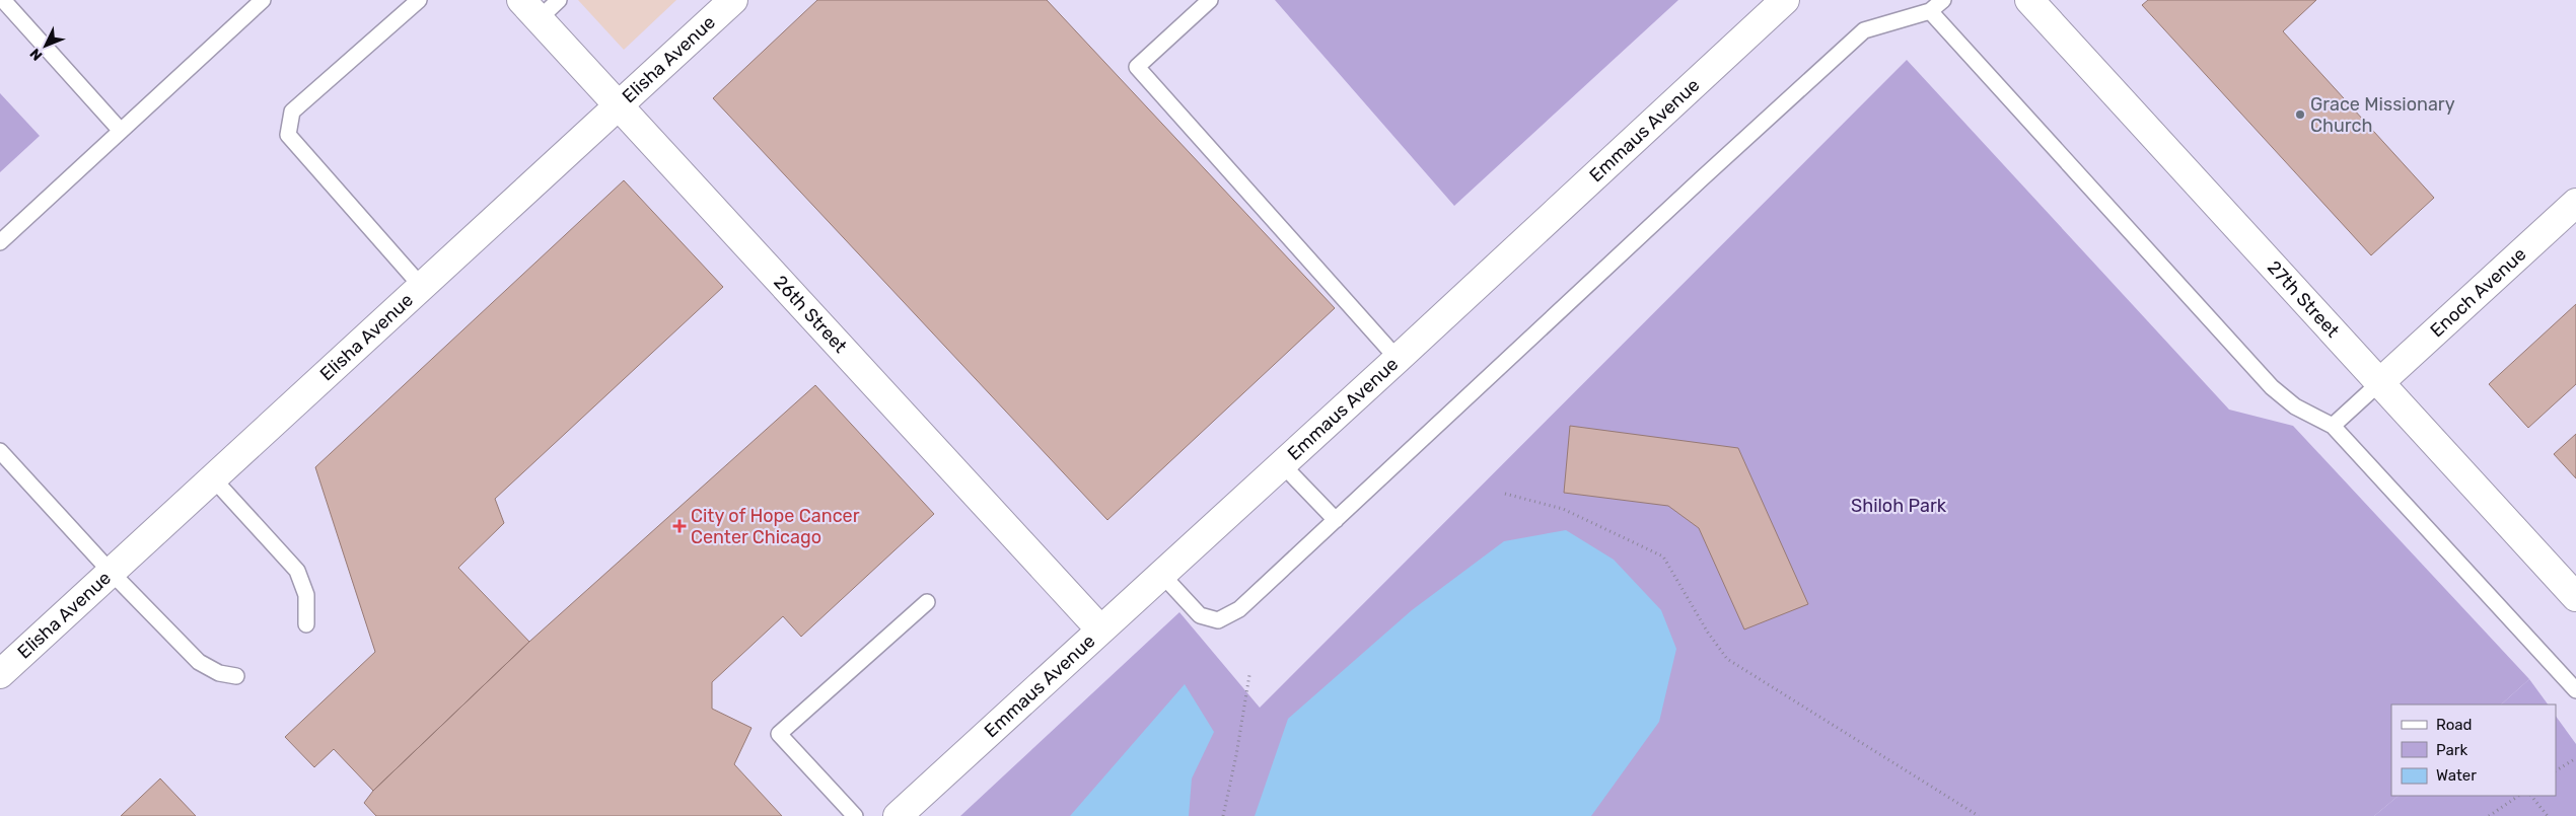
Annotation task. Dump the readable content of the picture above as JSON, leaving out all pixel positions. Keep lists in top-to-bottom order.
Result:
{
  "streets": {
    "street": [
      "Elisha Avenue",
      "Emmaus Avenue",
      "Enoch Avenue",
      "27th Street",
      "26th Street"
    ]
  },
  "crossings": [
    ["Elisha Avenue", "26th Street"],
    ["Emmaus Avenue", "26th Street"],
    ["Enoch Avenue", "27th Street"]
  ],
  "parks": ["Shiloh Park"],
  "places": {
    "other": ["Grace Missionary Church"],
    "health": ["City of Hope Cancer Center Chicago"]
  },
  "legend": ["Road", "Park", "Water"],
  "north": "bottom left"
}
